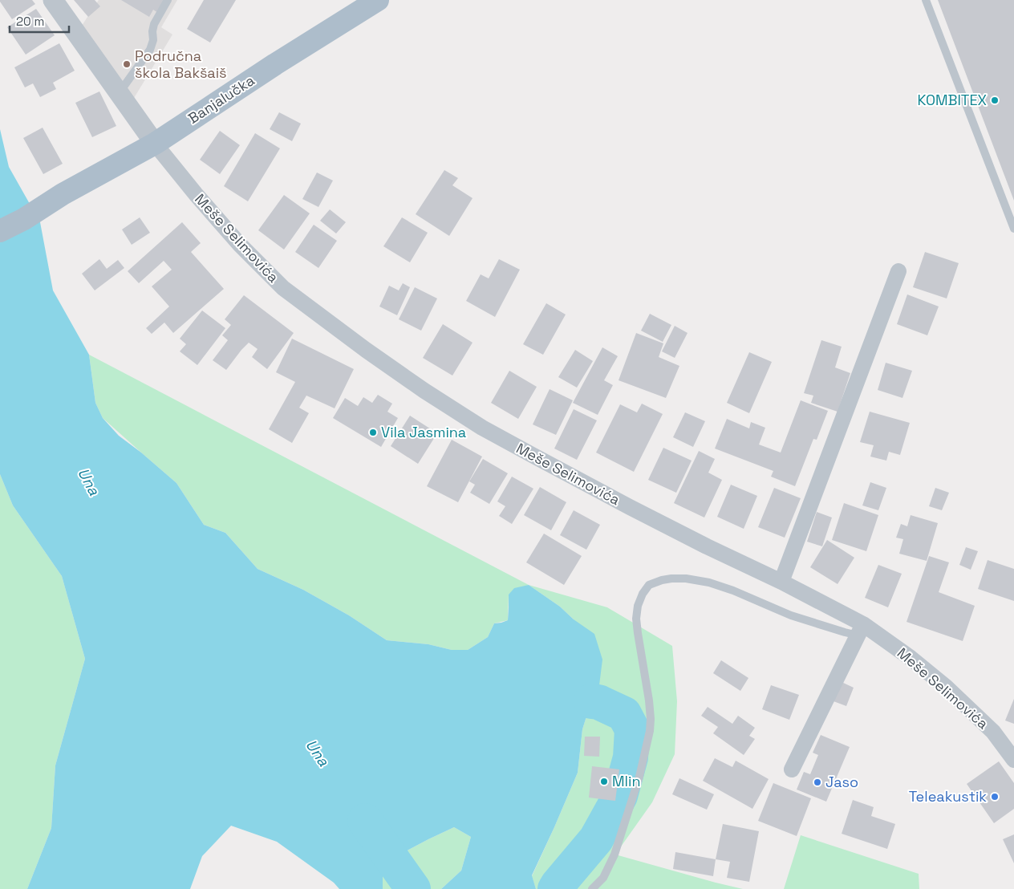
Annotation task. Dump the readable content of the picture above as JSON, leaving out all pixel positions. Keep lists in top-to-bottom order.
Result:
{
  "streets": {
    "main road": ["Banjalučka"],
    "street": ["Meše Selimovića"]
  },
  "crossings": [
    ["Banjalučka", "Meše Selimovića"]
  ],
  "water": ["Una"],
  "places": [
    "Područna škola Bakšaiš",
    "KOMBITEX",
    "Vila Jasmina",
    "Mlin",
    "Jaso",
    "Teleakustik"
  ],
  "scale_bar": "20 m"
}
